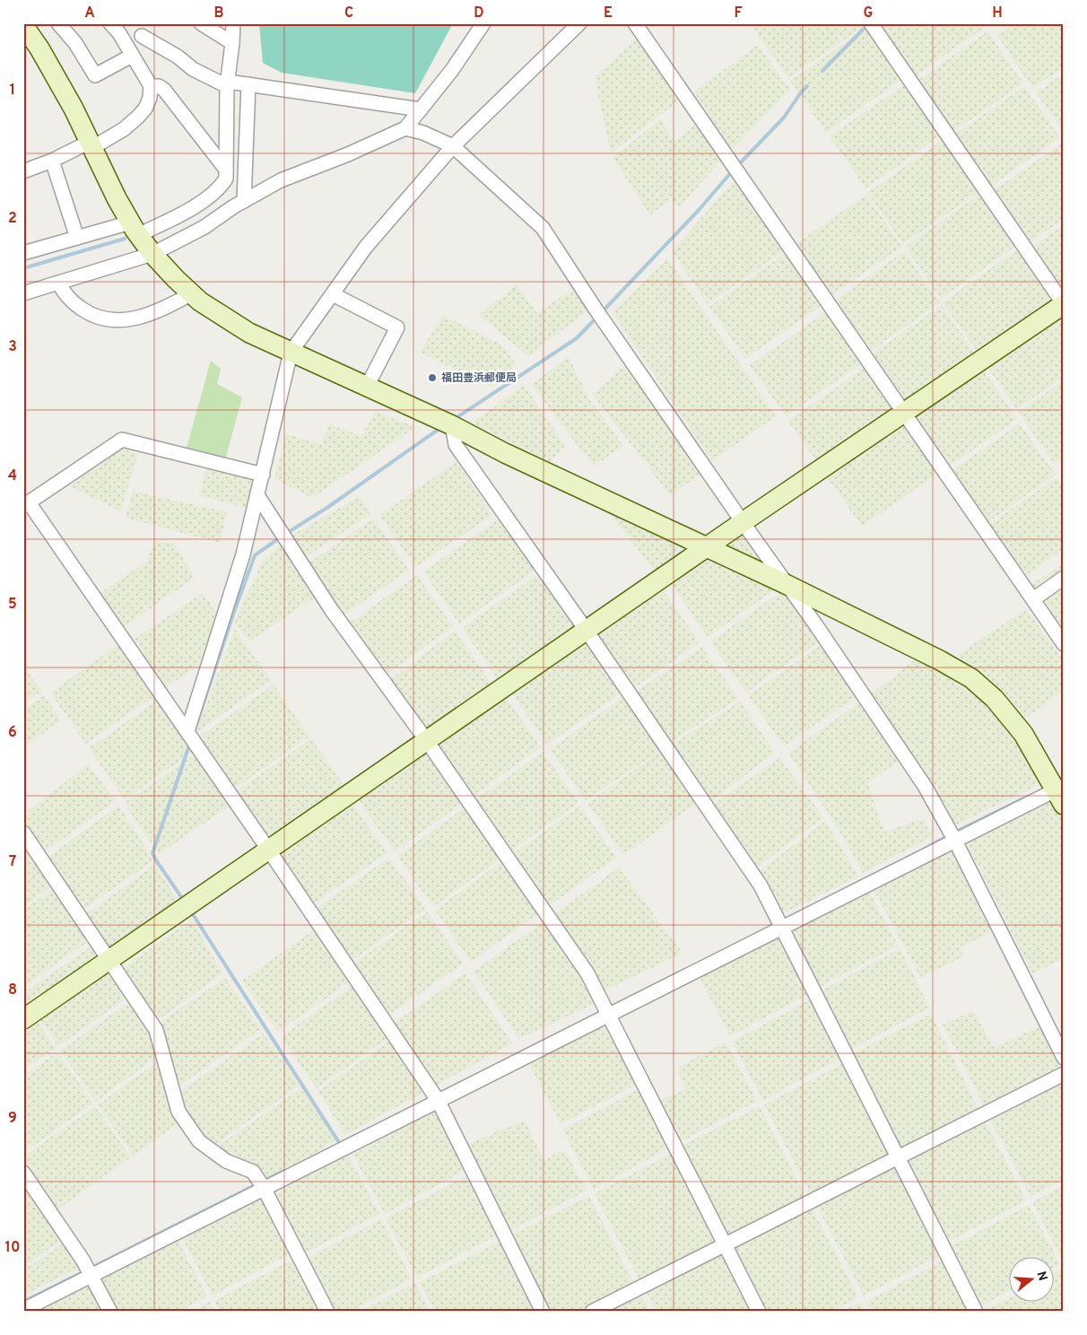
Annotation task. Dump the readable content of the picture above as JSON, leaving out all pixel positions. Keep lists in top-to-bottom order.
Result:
{
  "places": ["福田豊浜郵便局"],
  "north": "right",
  "grid": {
    "columns": [
      "A",
      "B",
      "C",
      "D",
      "E",
      "F",
      "G",
      "H"
    ],
    "rows": [
      "1",
      "2",
      "3",
      "4",
      "5",
      "6",
      "7",
      "8",
      "9",
      "10"
    ]
  }
}
